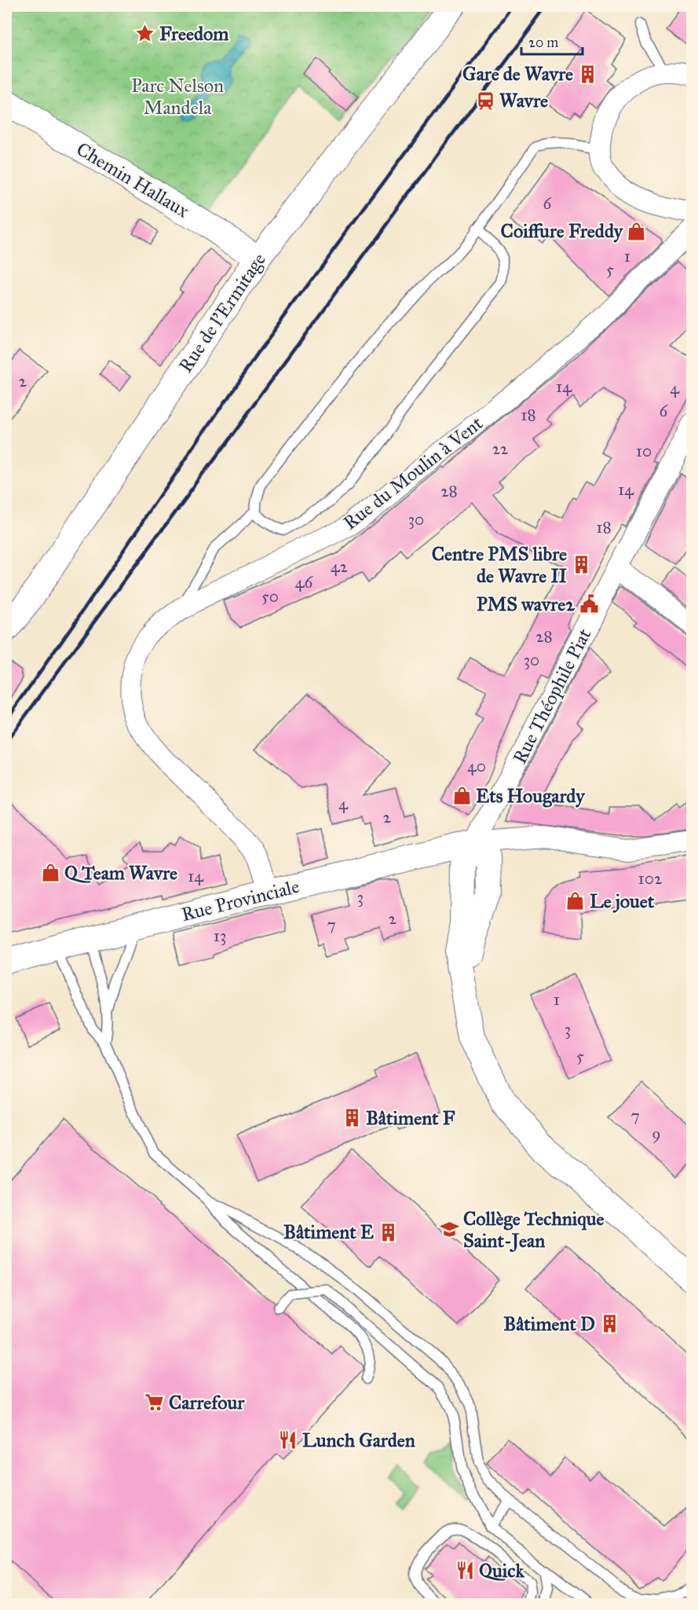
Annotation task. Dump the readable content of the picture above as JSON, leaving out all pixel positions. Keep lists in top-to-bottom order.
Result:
{
  "streets": {
    "street": [
      "Chemin Hallaux",
      "Rue de l'Ermitage",
      "Rue du Moulin à Vent",
      "Rue Théophile Piat",
      "Rue Provinciale"
    ]
  },
  "crossings": [
    ["Chemin Hallaux", "Rue de l'Ermitage"],
    ["Rue Théophile Piat", "Rue Provinciale"]
  ],
  "parks": ["Parc Nelson Mandela"],
  "places": {
    "place": ["Freedom"],
    "building": [
      "Gare de Wavre",
      "Centre PMS libre de Wavre II",
      "Bâtiment F",
      "Bâtiment E",
      "Bâtiment D"
    ],
    "station": ["Wavre"],
    "shop": [
      "Coiffure Freddy",
      "Ets Hougardy",
      "Q Team Wavre",
      "Le jouet"
    ],
    "public building": ["PMS wavre2"],
    "school or university": ["Collège Technique Saint-Jean"],
    "supermarket": ["Carrefour"],
    "restaurant": ["Lunch Garden", "Quick"]
  },
  "house_numbers": [
    "6",
    "1",
    "5",
    "2",
    "14",
    "4",
    "6",
    "18",
    "22",
    "10",
    "14",
    "28",
    "30",
    "18",
    "42",
    "46",
    "50",
    "28",
    "30",
    "40",
    "4",
    "2",
    "14",
    "102",
    "3",
    "2",
    "7",
    "13",
    "1",
    "3",
    "5",
    "7",
    "9"
  ],
  "scale_bar": "20 m"
}
